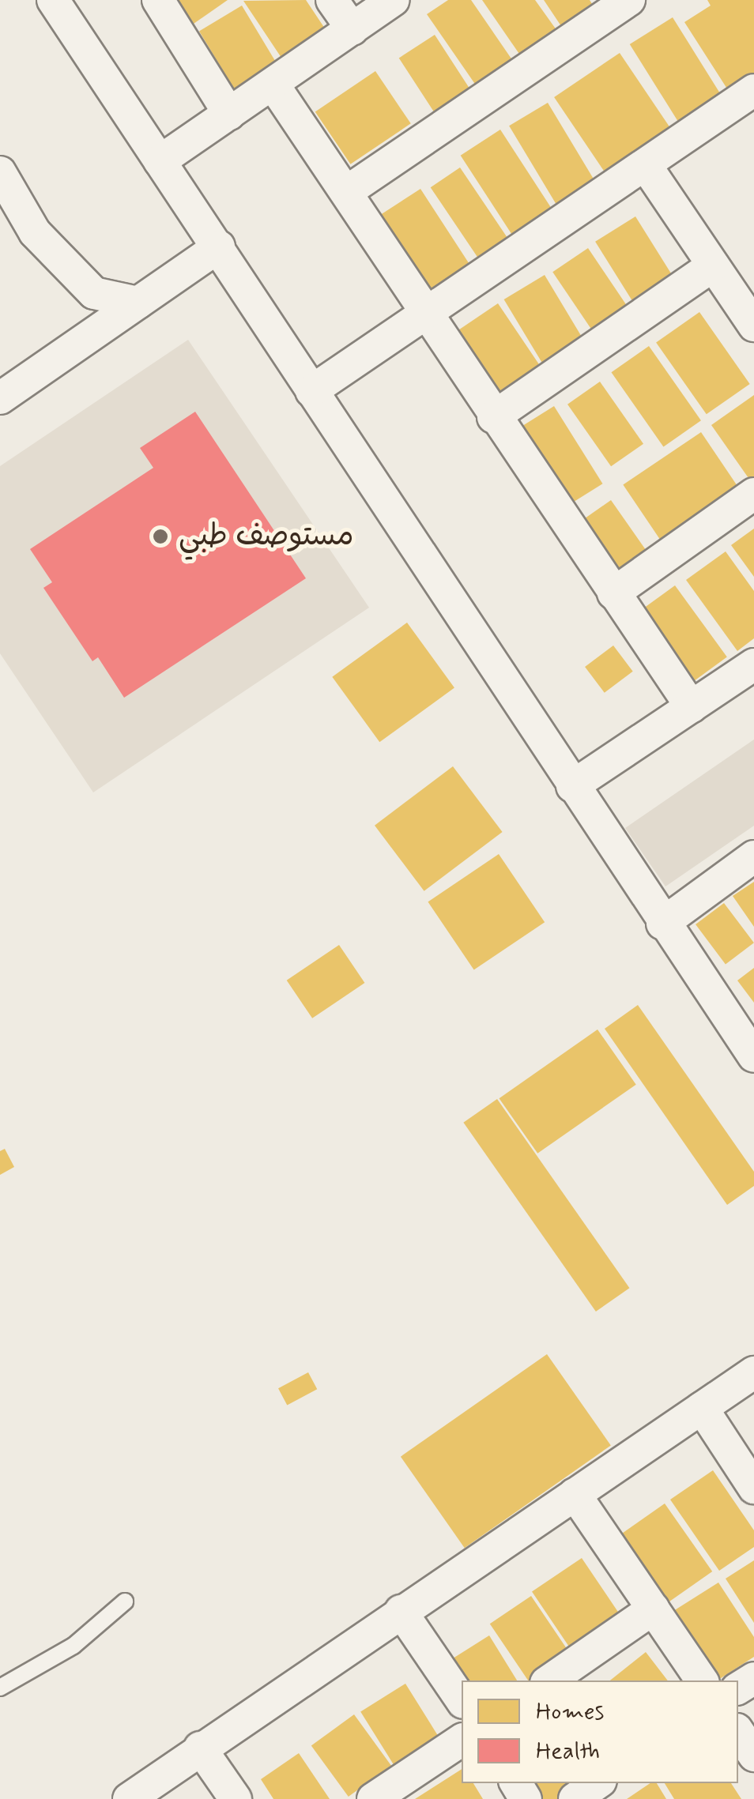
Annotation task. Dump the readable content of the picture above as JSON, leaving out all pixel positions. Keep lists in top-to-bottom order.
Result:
{
  "places": ["مستوصف طبي"],
  "legend": ["Homes", "Health"]
}
